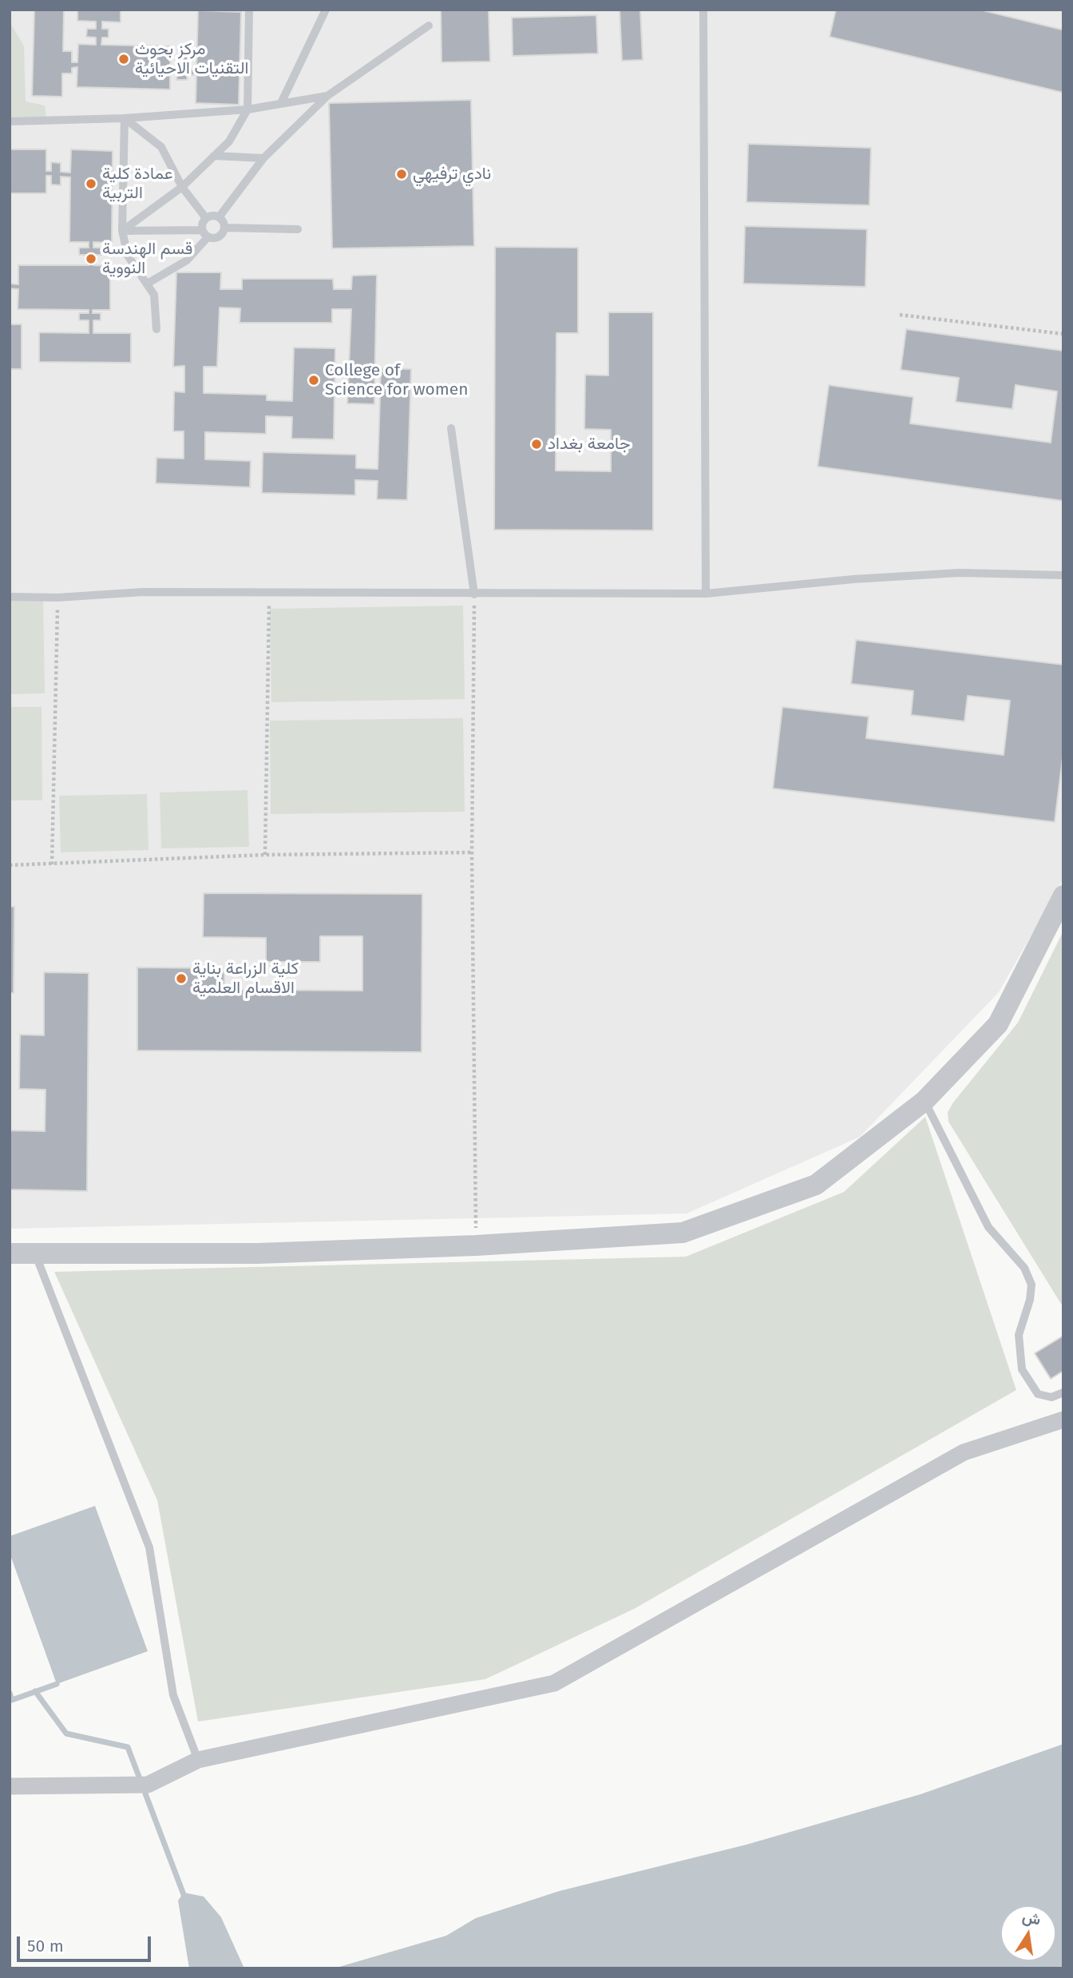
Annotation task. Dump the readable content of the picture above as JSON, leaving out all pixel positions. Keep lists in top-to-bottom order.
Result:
{
  "places": [
    "مركز بحوث التقنيات الاحيائية",
    "نادي ترفيهي",
    "عمادة كلية التربية",
    "قسم الهندسة النووية",
    "College of Science for women",
    "جامعة بغداد",
    "كلية الزراعة بناية الاقسام العلمية"
  ],
  "scale_bar": "50 m",
  "north": "top"
}
